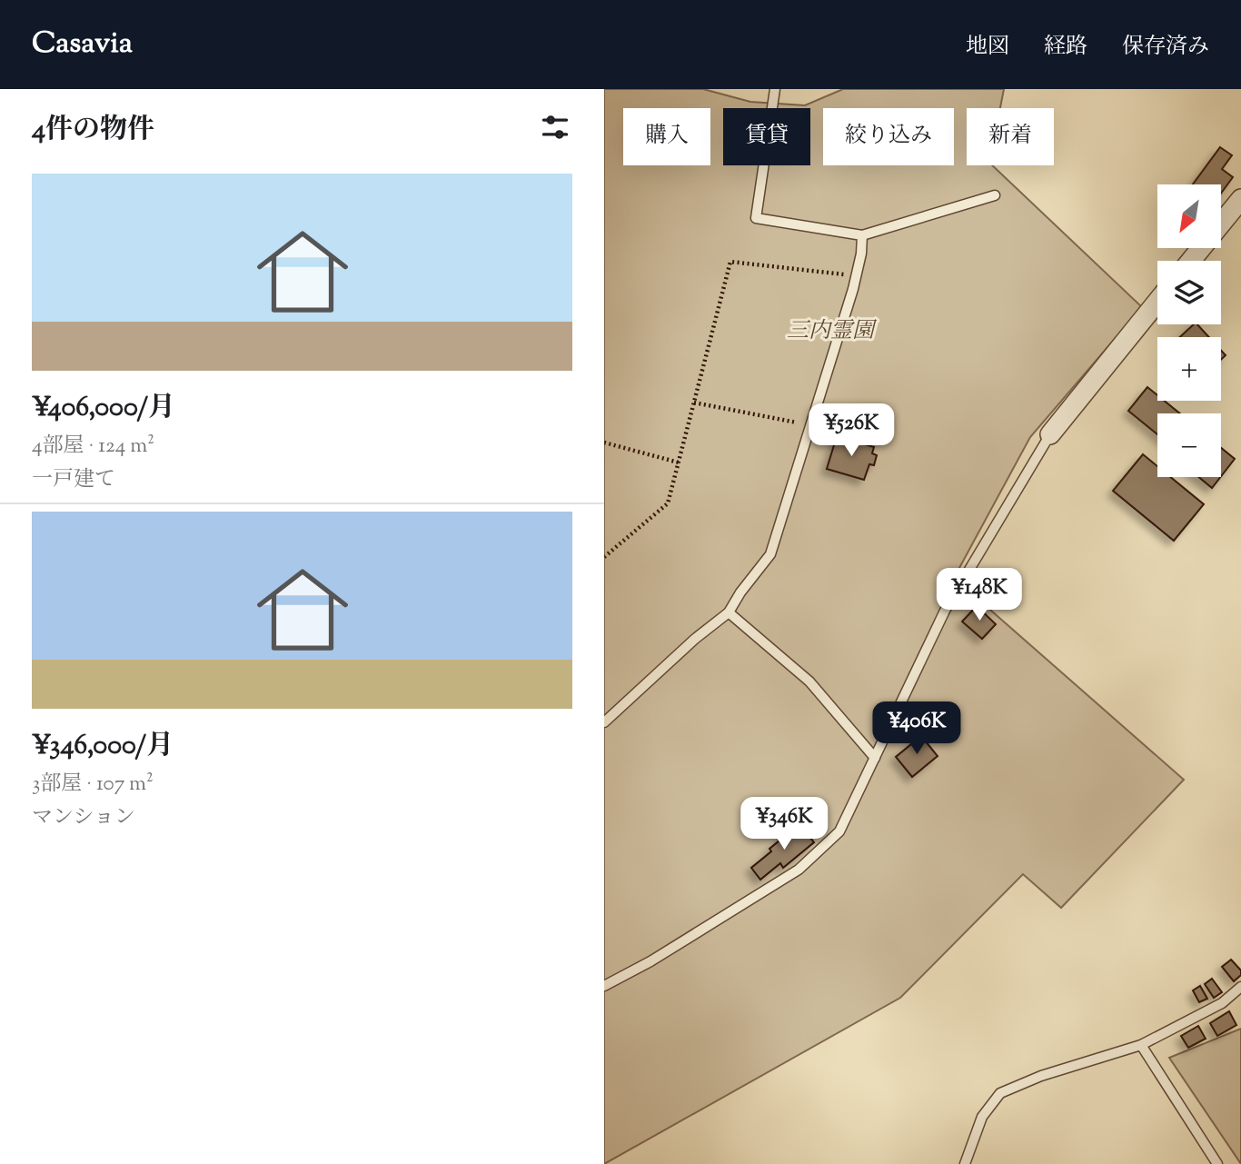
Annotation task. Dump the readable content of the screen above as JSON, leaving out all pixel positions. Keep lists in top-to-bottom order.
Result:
{
  "parks": ["三内霊園"],
  "north": "bottom left",
  "page": {
    "header": "Casavia",
    "nav": ["地図", "経路", "保存済み"],
    "heading": "4件の物件",
    "chip": [
      "購入",
      "賃貸",
      "絞り込み",
      "新着"
    ],
    "list": [
      {
        "name": "¥406,000/月",
        "note": "4部屋 · 124 m² · 一戸建て"
      },
      {
        "name": "¥346,000/月",
        "note": "3部屋 · 107 m² · マンション"
      }
    ],
    "map_buttons": ["+", "−"],
    "price": [
      "¥526K",
      "¥148K",
      "¥406K",
      "¥346K"
    ]
  }
}
